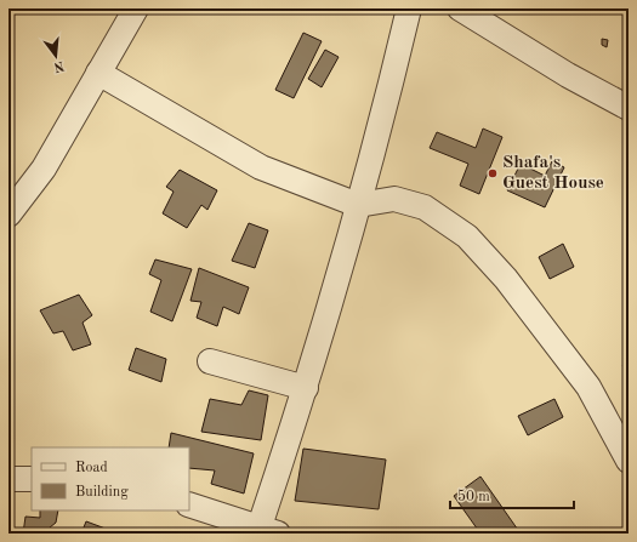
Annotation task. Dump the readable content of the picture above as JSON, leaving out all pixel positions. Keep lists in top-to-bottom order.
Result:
{
  "places": ["Shafa's Guest House"],
  "legend": ["Road", "Building"],
  "scale_bar": "50 m",
  "north": "bottom"
}
